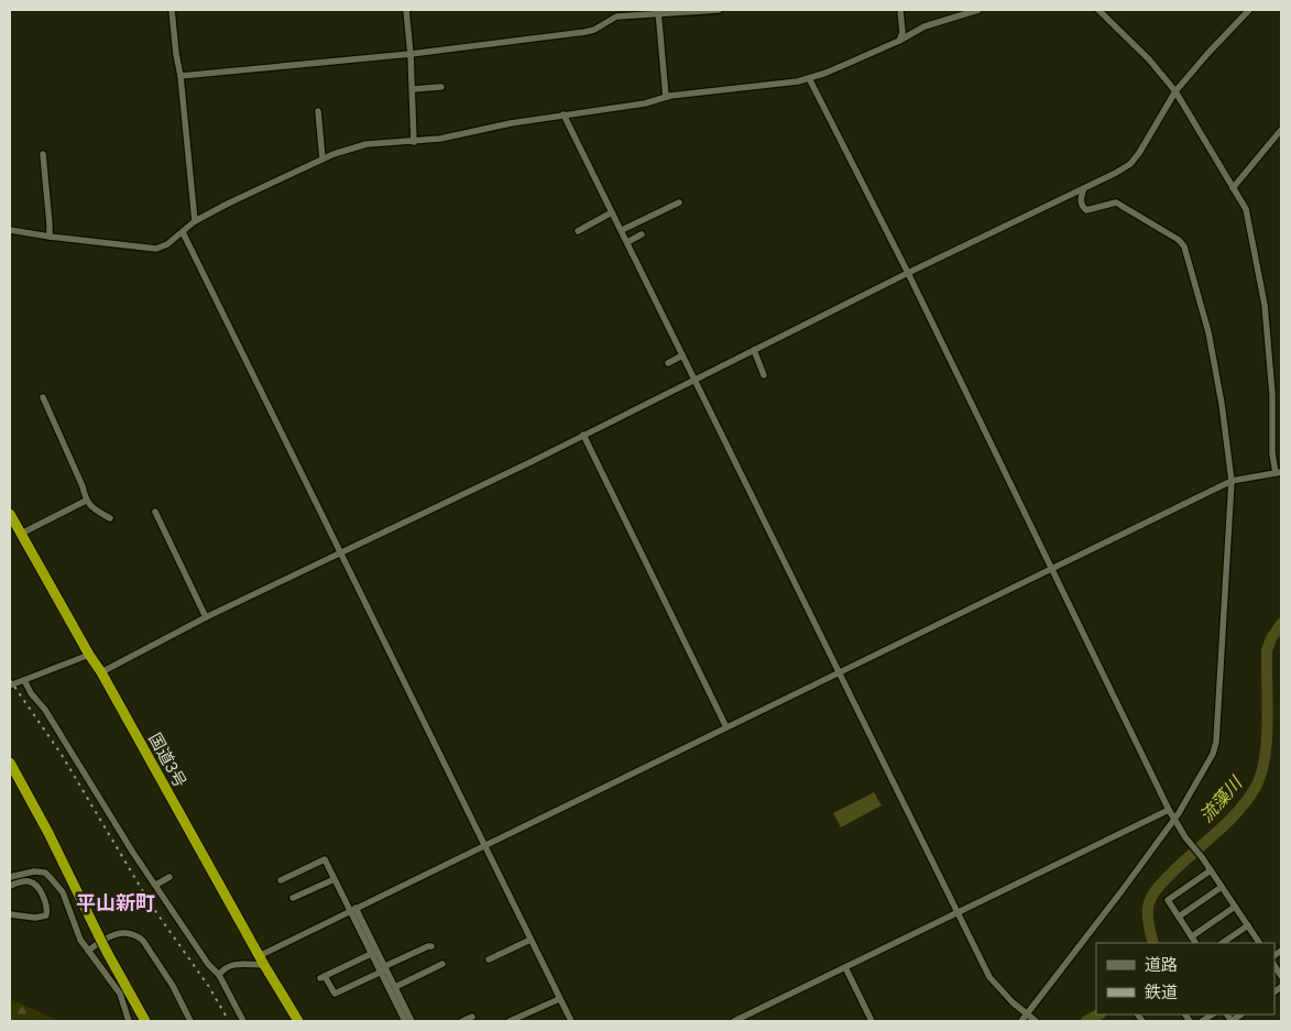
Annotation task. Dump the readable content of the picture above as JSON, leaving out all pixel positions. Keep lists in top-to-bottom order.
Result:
{
  "streets": {
    "highway": ["国道3号"]
  },
  "districts": ["平山新町"],
  "water": ["流藻川"],
  "legend": ["道路", "鉄道"]
}
